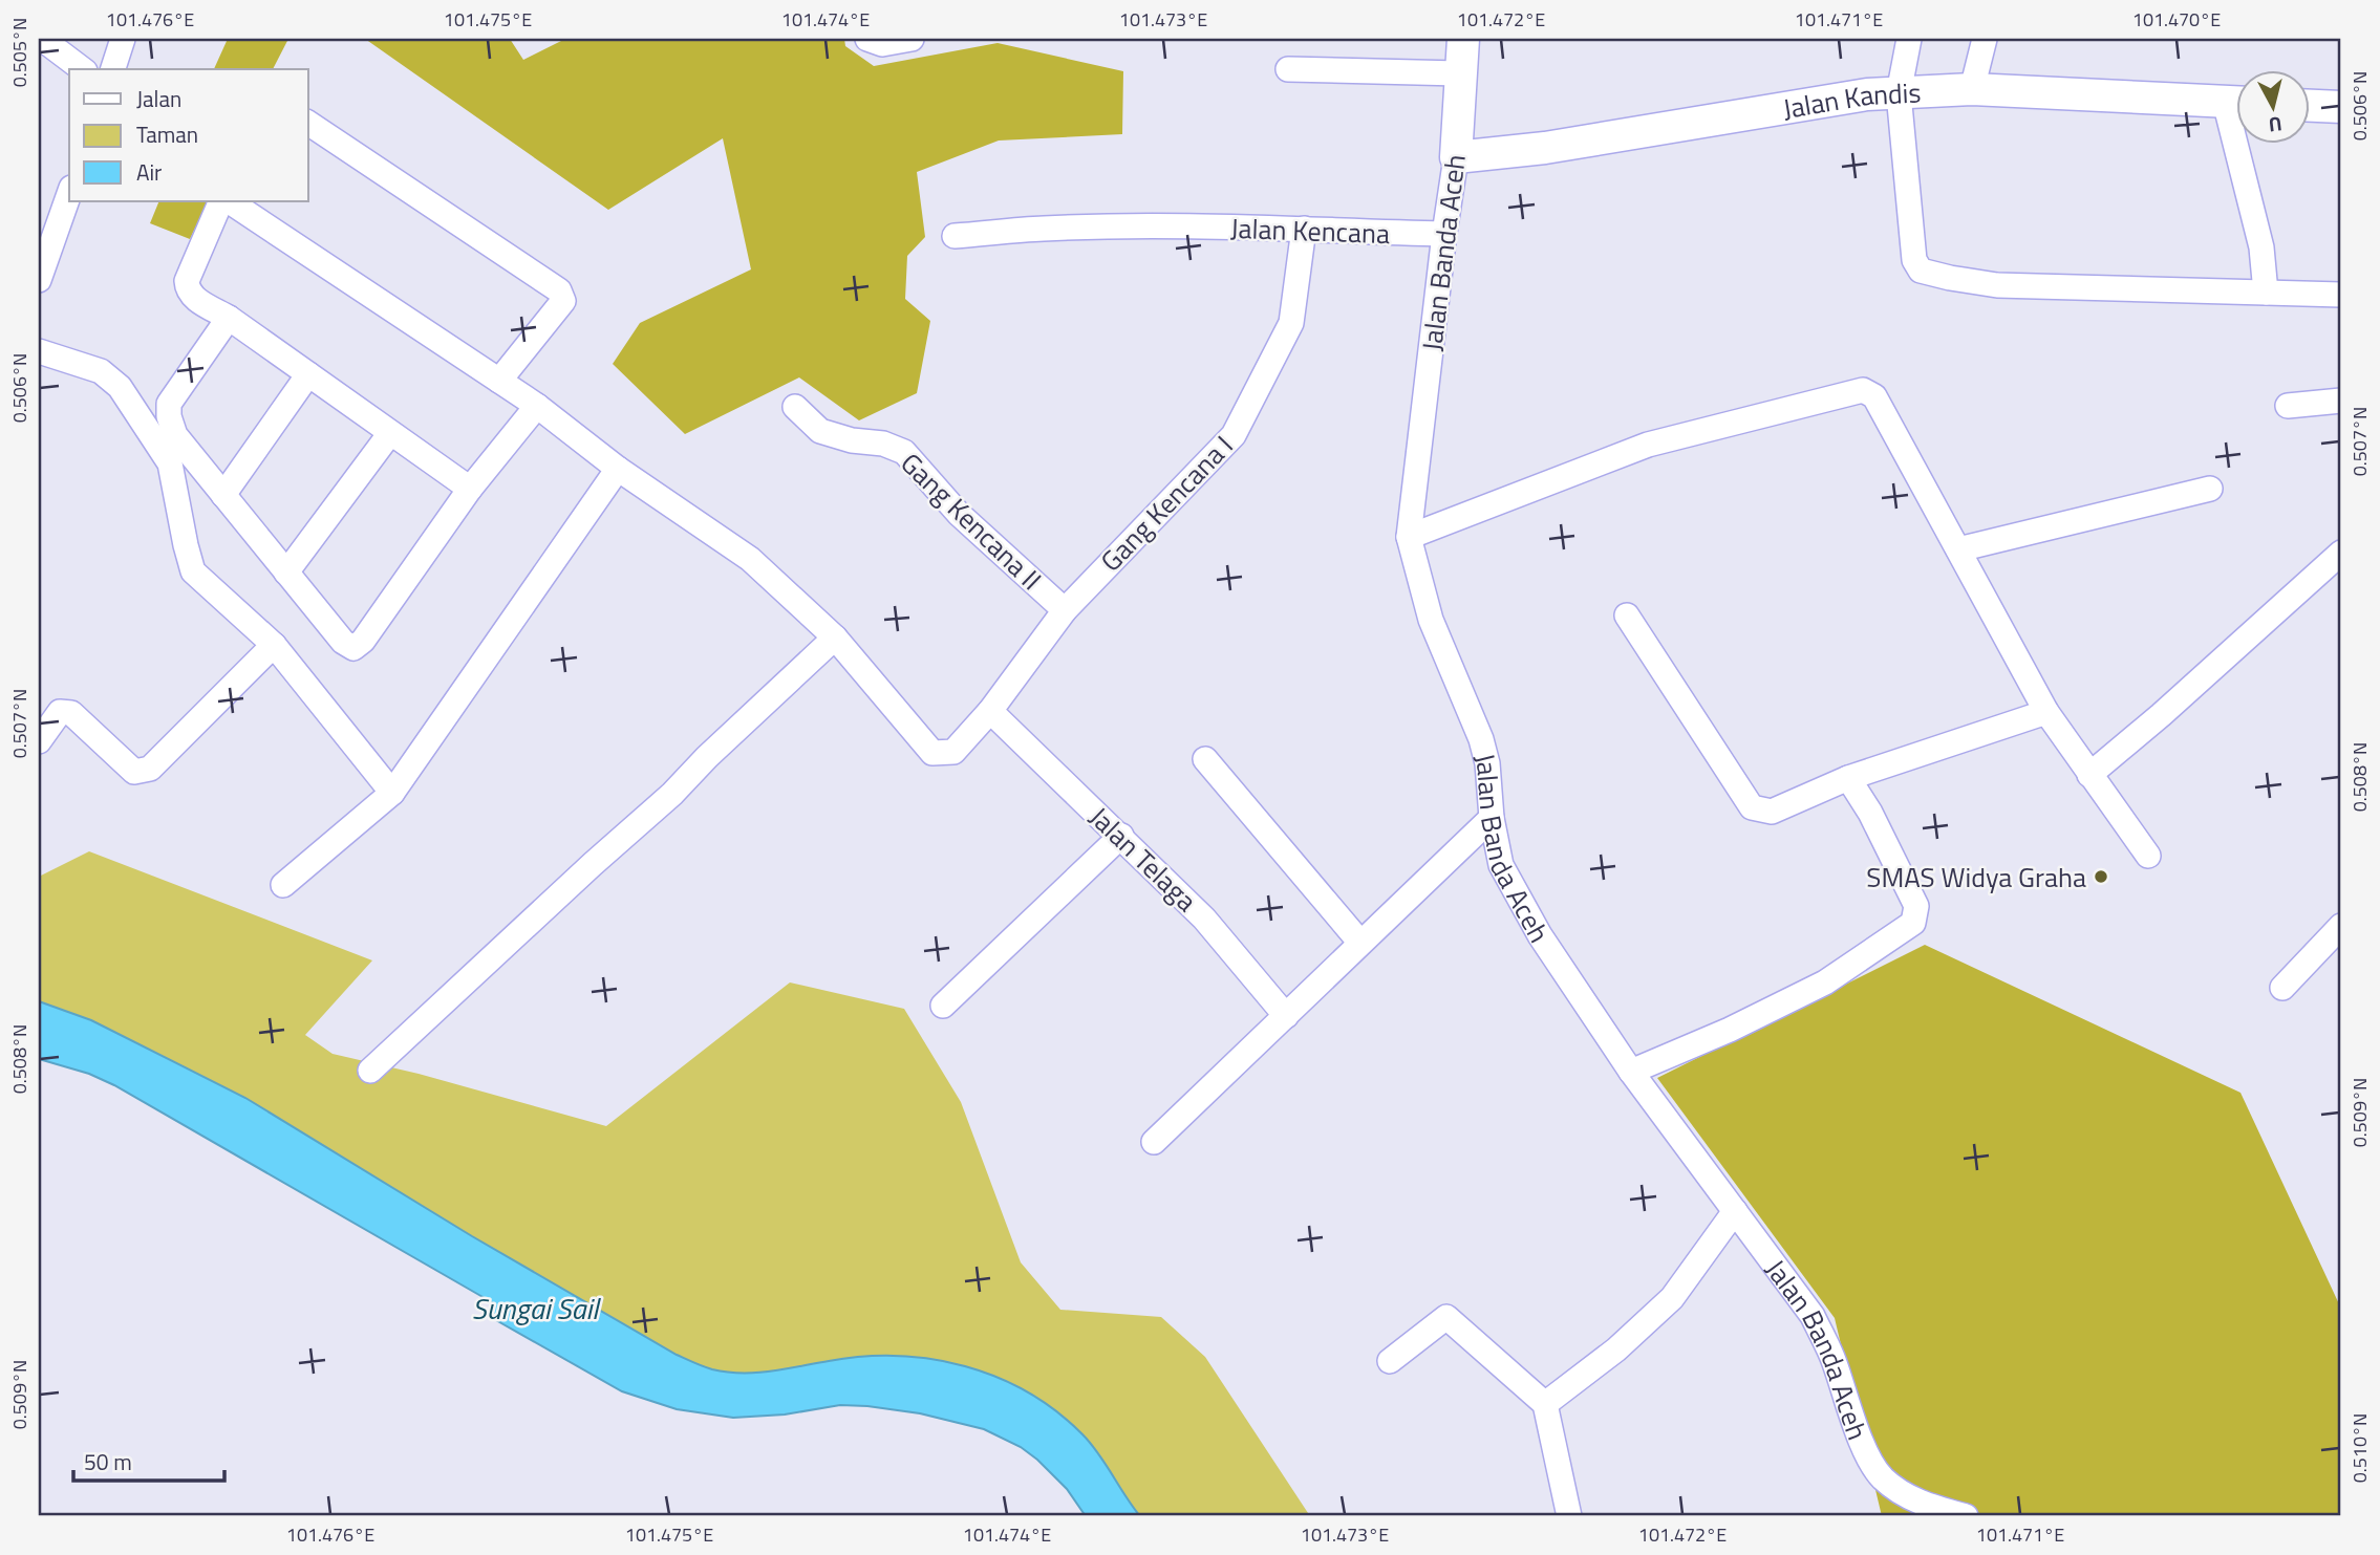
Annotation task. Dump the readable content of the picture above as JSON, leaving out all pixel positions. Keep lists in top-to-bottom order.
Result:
{
  "streets": {
    "street": [
      "Jalan Kandis",
      "Jalan Kencana",
      "Jalan Banda Aceh",
      "Gang Kencana I",
      "Gang Kencana II",
      "Jalan Telaga"
    ]
  },
  "crossings": [
    ["Jalan Kandis", "Jalan Banda Aceh"],
    ["Jalan Kencana", "Jalan Banda Aceh"],
    ["Jalan Kencana", "Gang Kencana I"],
    ["Gang Kencana I", "Gang Kencana II"],
    ["Gang Kencana I", "Jalan Telaga"]
  ],
  "water": ["Sungai Sail"],
  "places": ["SMAS Widya Graha"],
  "legend": ["Jalan", "Taman", "Air"],
  "scale_bar": "50 m",
  "north": "bottom",
  "coordinates": [
    "101.476°E",
    "101.475°E",
    "101.474°E",
    "101.473°E",
    "101.472°E",
    "101.471°E",
    "101.470°E",
    "0.505°N",
    "0.506°N",
    "0.507°N",
    "0.508°N",
    "0.509°N",
    "0.510°N"
  ]
}
